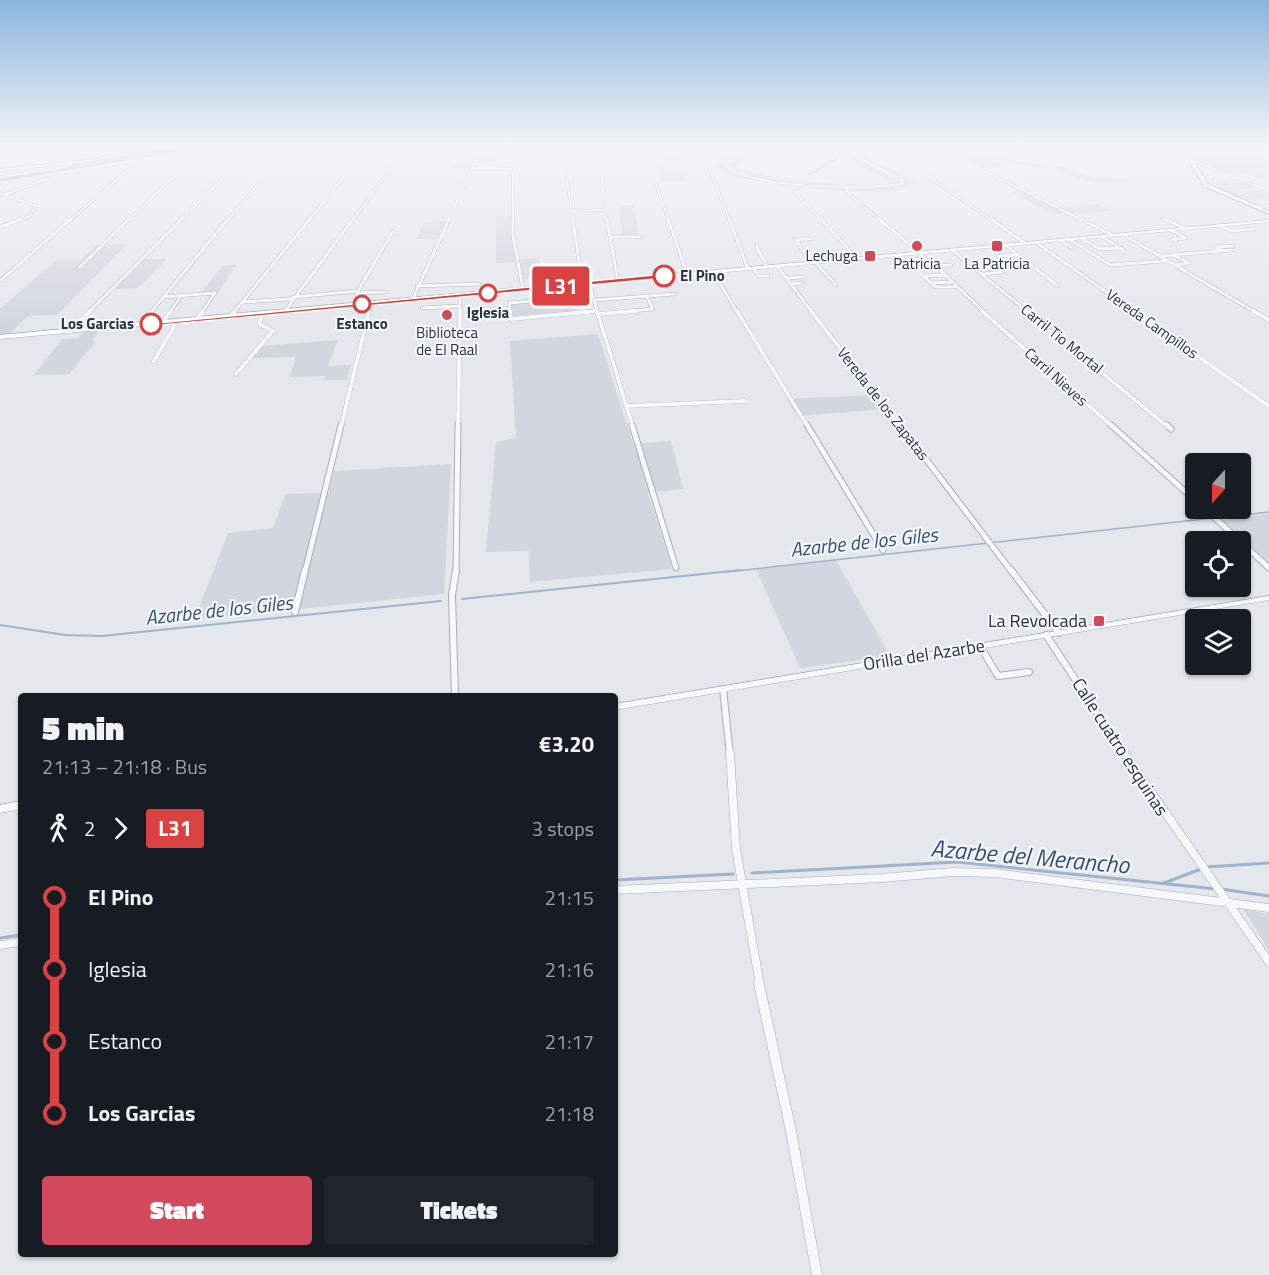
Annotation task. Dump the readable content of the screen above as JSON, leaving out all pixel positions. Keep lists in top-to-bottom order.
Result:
{
  "streets": {
    "street": [
      "Vereda Campillos",
      "Carril Tio Mortal",
      "Carril Nieves",
      "Vereda de los Zapatas",
      "Orilla del Azarbe",
      "Calle cuatro esquinas"
    ]
  },
  "crossings": [
    ["Vereda de los Zapatas", "Orilla del Azarbe"],
    ["Orilla del Azarbe", "Calle cuatro esquinas"]
  ],
  "water": ["Azarbe de los Giles", "Azarbe del Merancho"],
  "places": {
    "other": [
      "Patricia",
      "El Pino",
      "Iglesia",
      "Estanco",
      "Biblioteca de El Raal",
      "Los Garcias"
    ],
    "transit": ["La Patricia", "Lechuga", "La Revolcada"]
  },
  "lines": ["bus line L31"],
  "north": "bottom",
  "page": {
    "on_map": "L31",
    "heading": ["5 min", "21:13 – 21:18 · Bus", "€3.20"],
    "legs": ["2", "L31", "3 stops"],
    "list": [
      {
        "name": "El Pino",
        "value": "21:15"
      },
      {
        "name": "Iglesia",
        "value": "21:16"
      },
      {
        "name": "Estanco",
        "value": "21:17"
      },
      {
        "name": "Los Garcias",
        "value": "21:18"
      }
    ],
    "buttons": ["Start", "Tickets"]
  }
}
